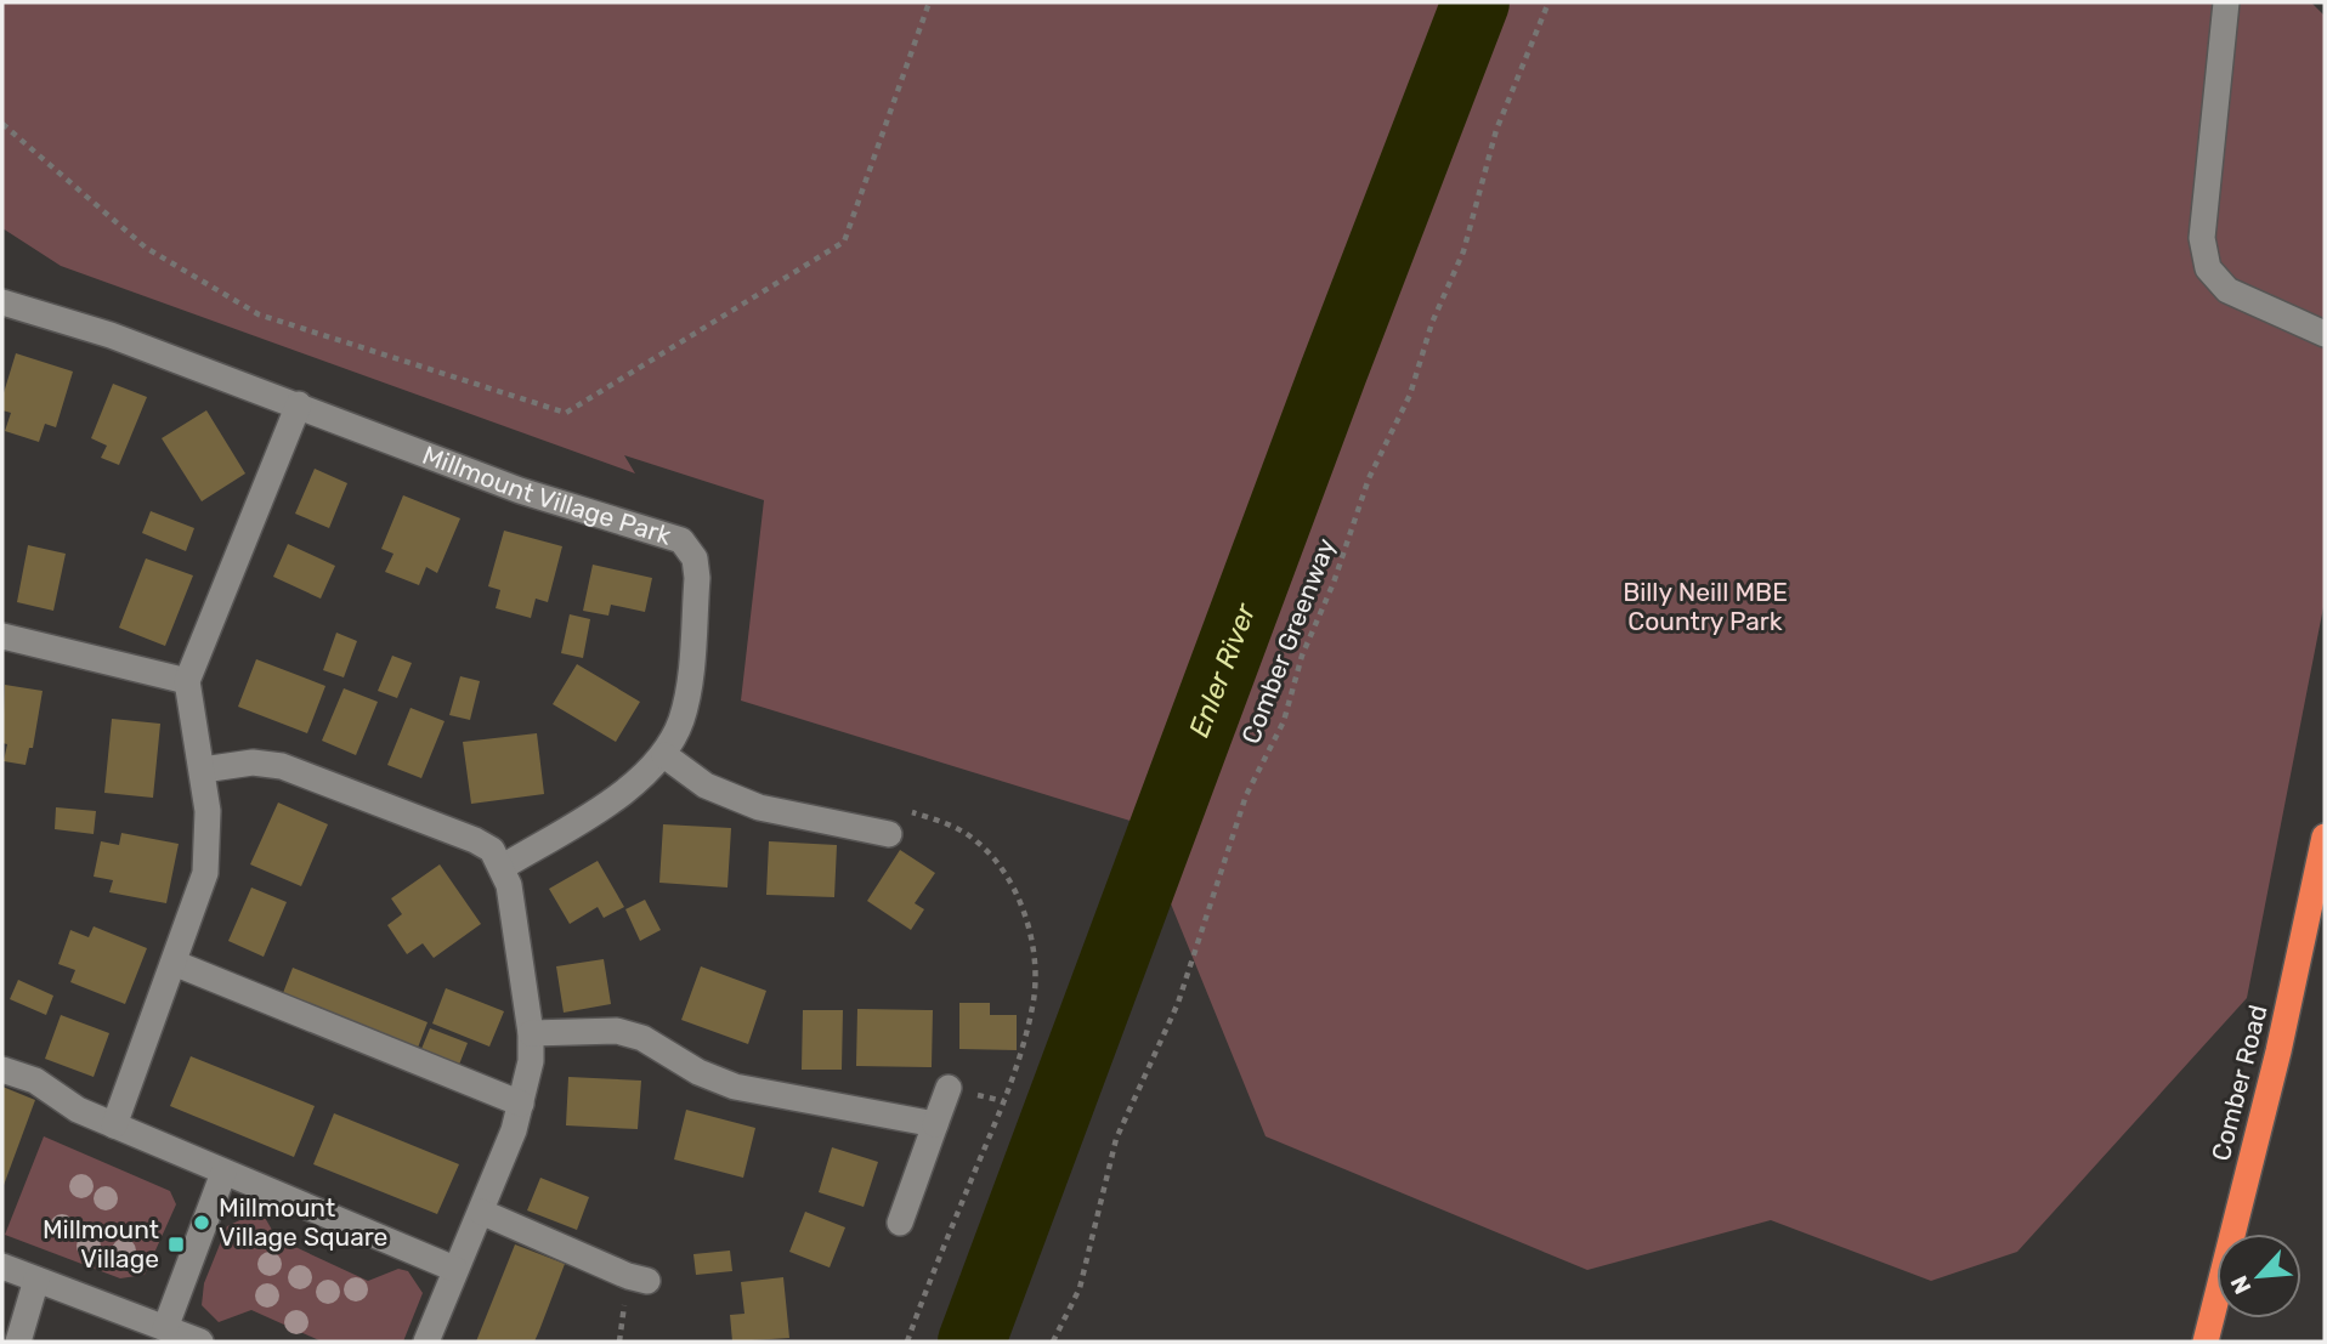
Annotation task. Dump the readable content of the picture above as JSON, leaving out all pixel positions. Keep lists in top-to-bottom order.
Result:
{
  "streets": {
    "highway": ["Comber Road"],
    "street": ["Millmount Village Park"],
    "path": ["Comber Greenway"]
  },
  "water": ["Enler River"],
  "parks": ["Billy Neill MBE Country Park"],
  "places": {
    "other": ["Millmount Village Square"],
    "transit": ["Millmount Village"]
  },
  "north": "bottom left"
}
